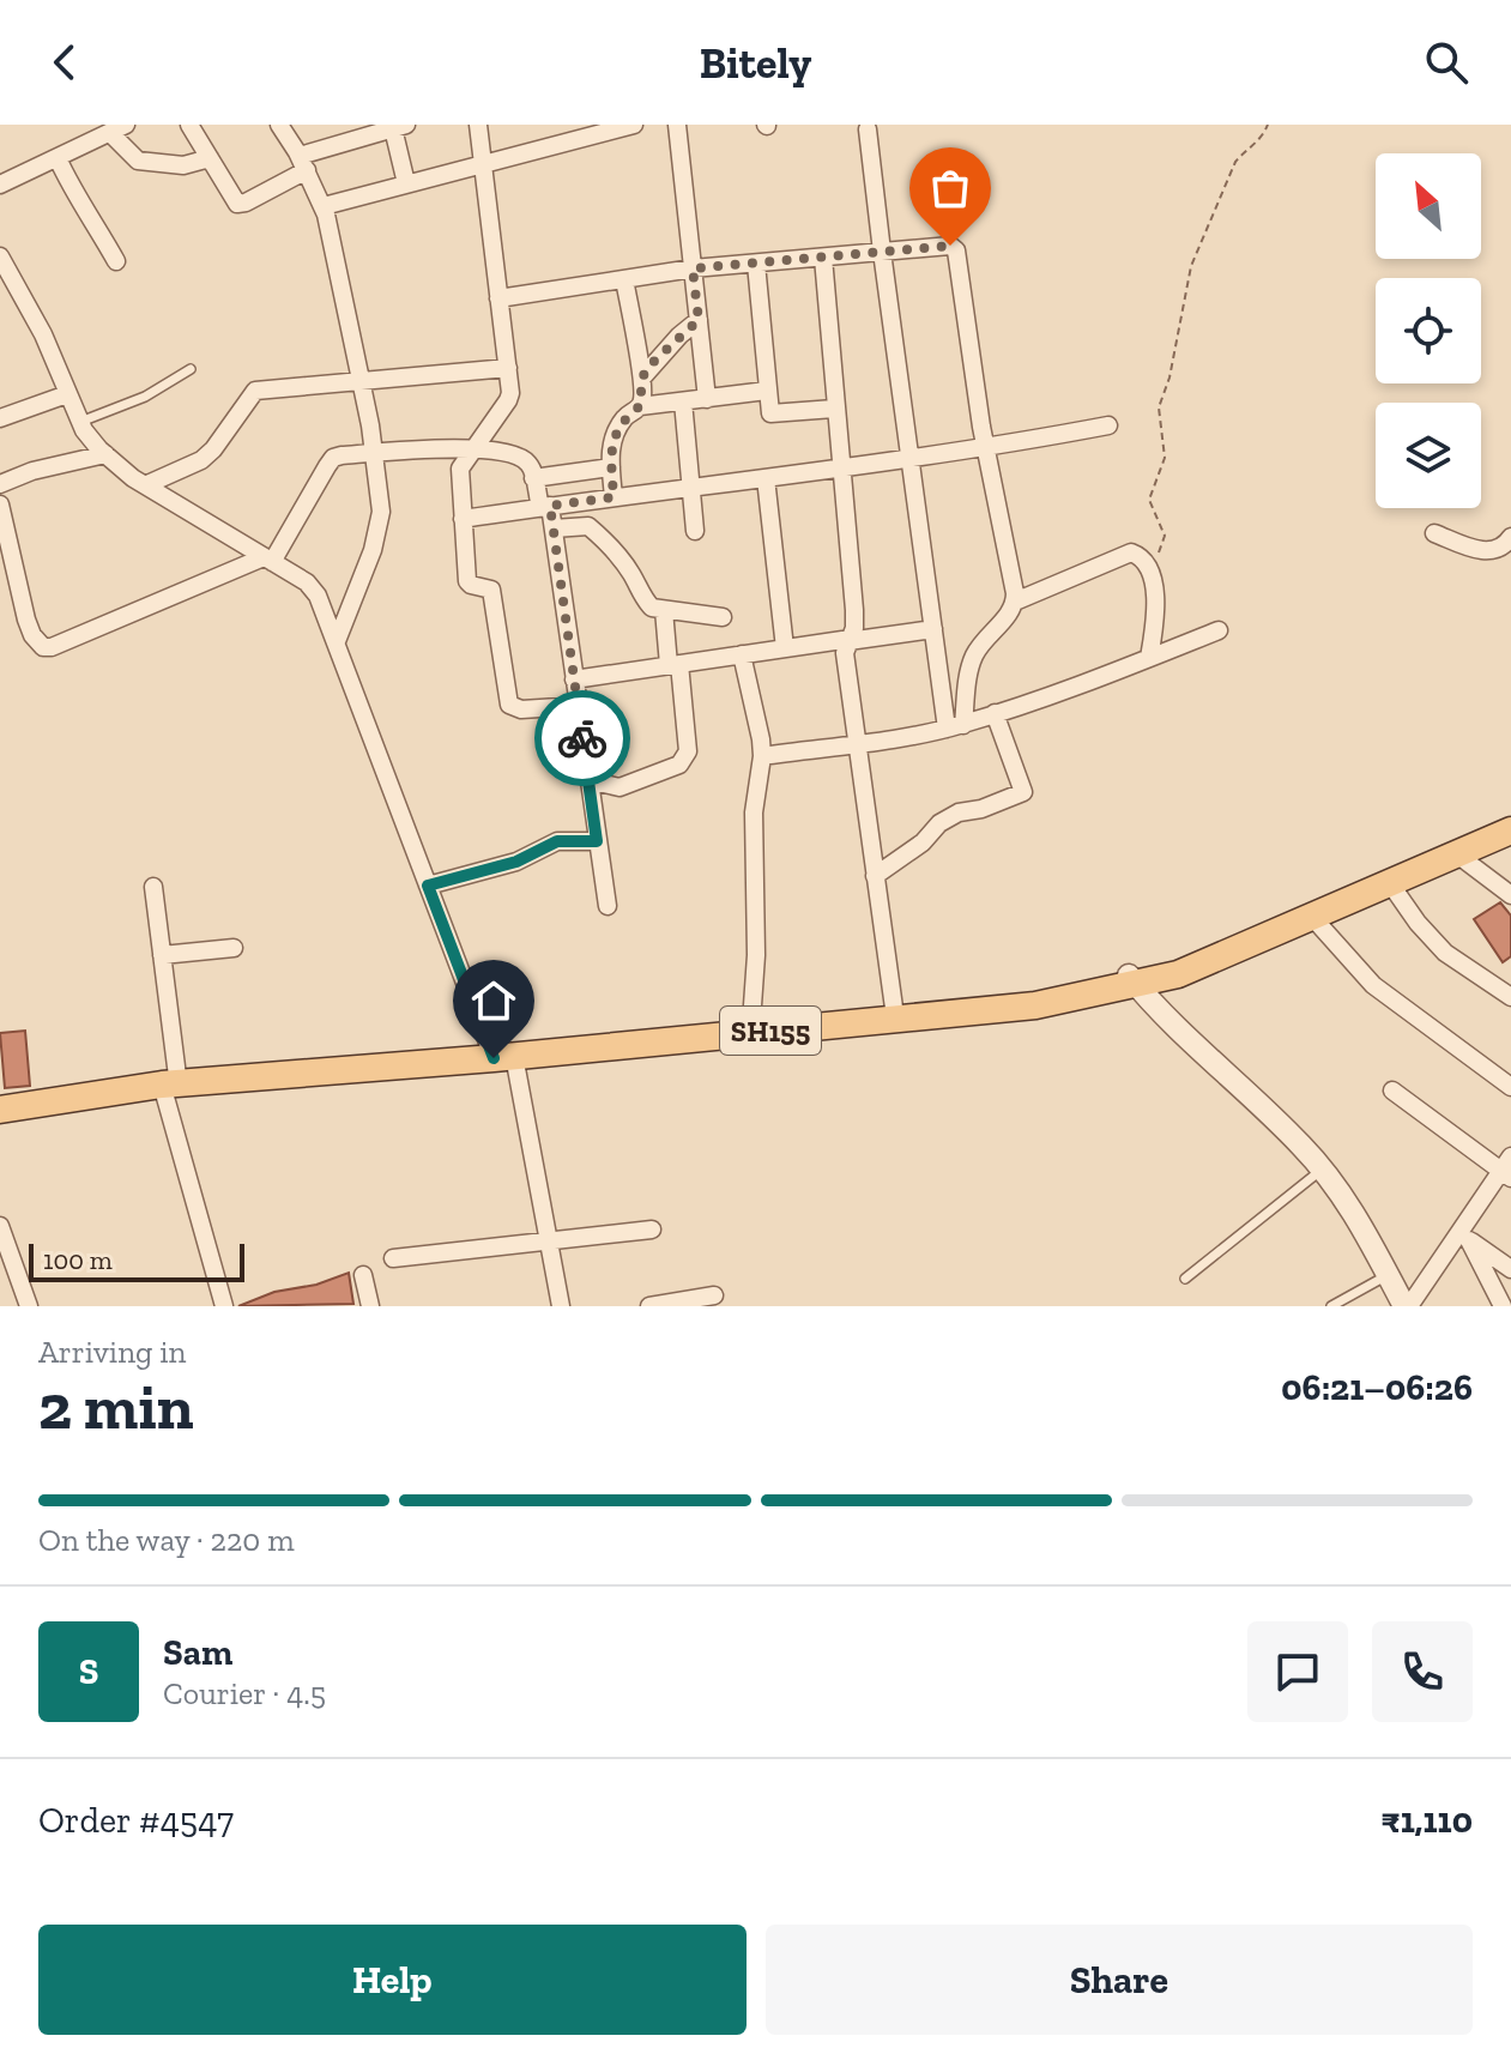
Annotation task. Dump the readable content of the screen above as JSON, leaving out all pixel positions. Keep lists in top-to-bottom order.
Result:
{
  "streets": {
    "main road": ["SH155"]
  },
  "scale_bar": "100 m",
  "north": "top left",
  "page": {
    "header": "Bitely",
    "scale": "100 m",
    "heading": ["2 min", "Arriving in", "06:21–06:26"],
    "panel": [
      "Sam",
      "Courier · 4.5",
      "Order #4547",
      "₹1,110"
    ],
    "bar": "On the way · 220 m",
    "round": "S",
    "buttons": ["Help", "Share"]
  }
}
